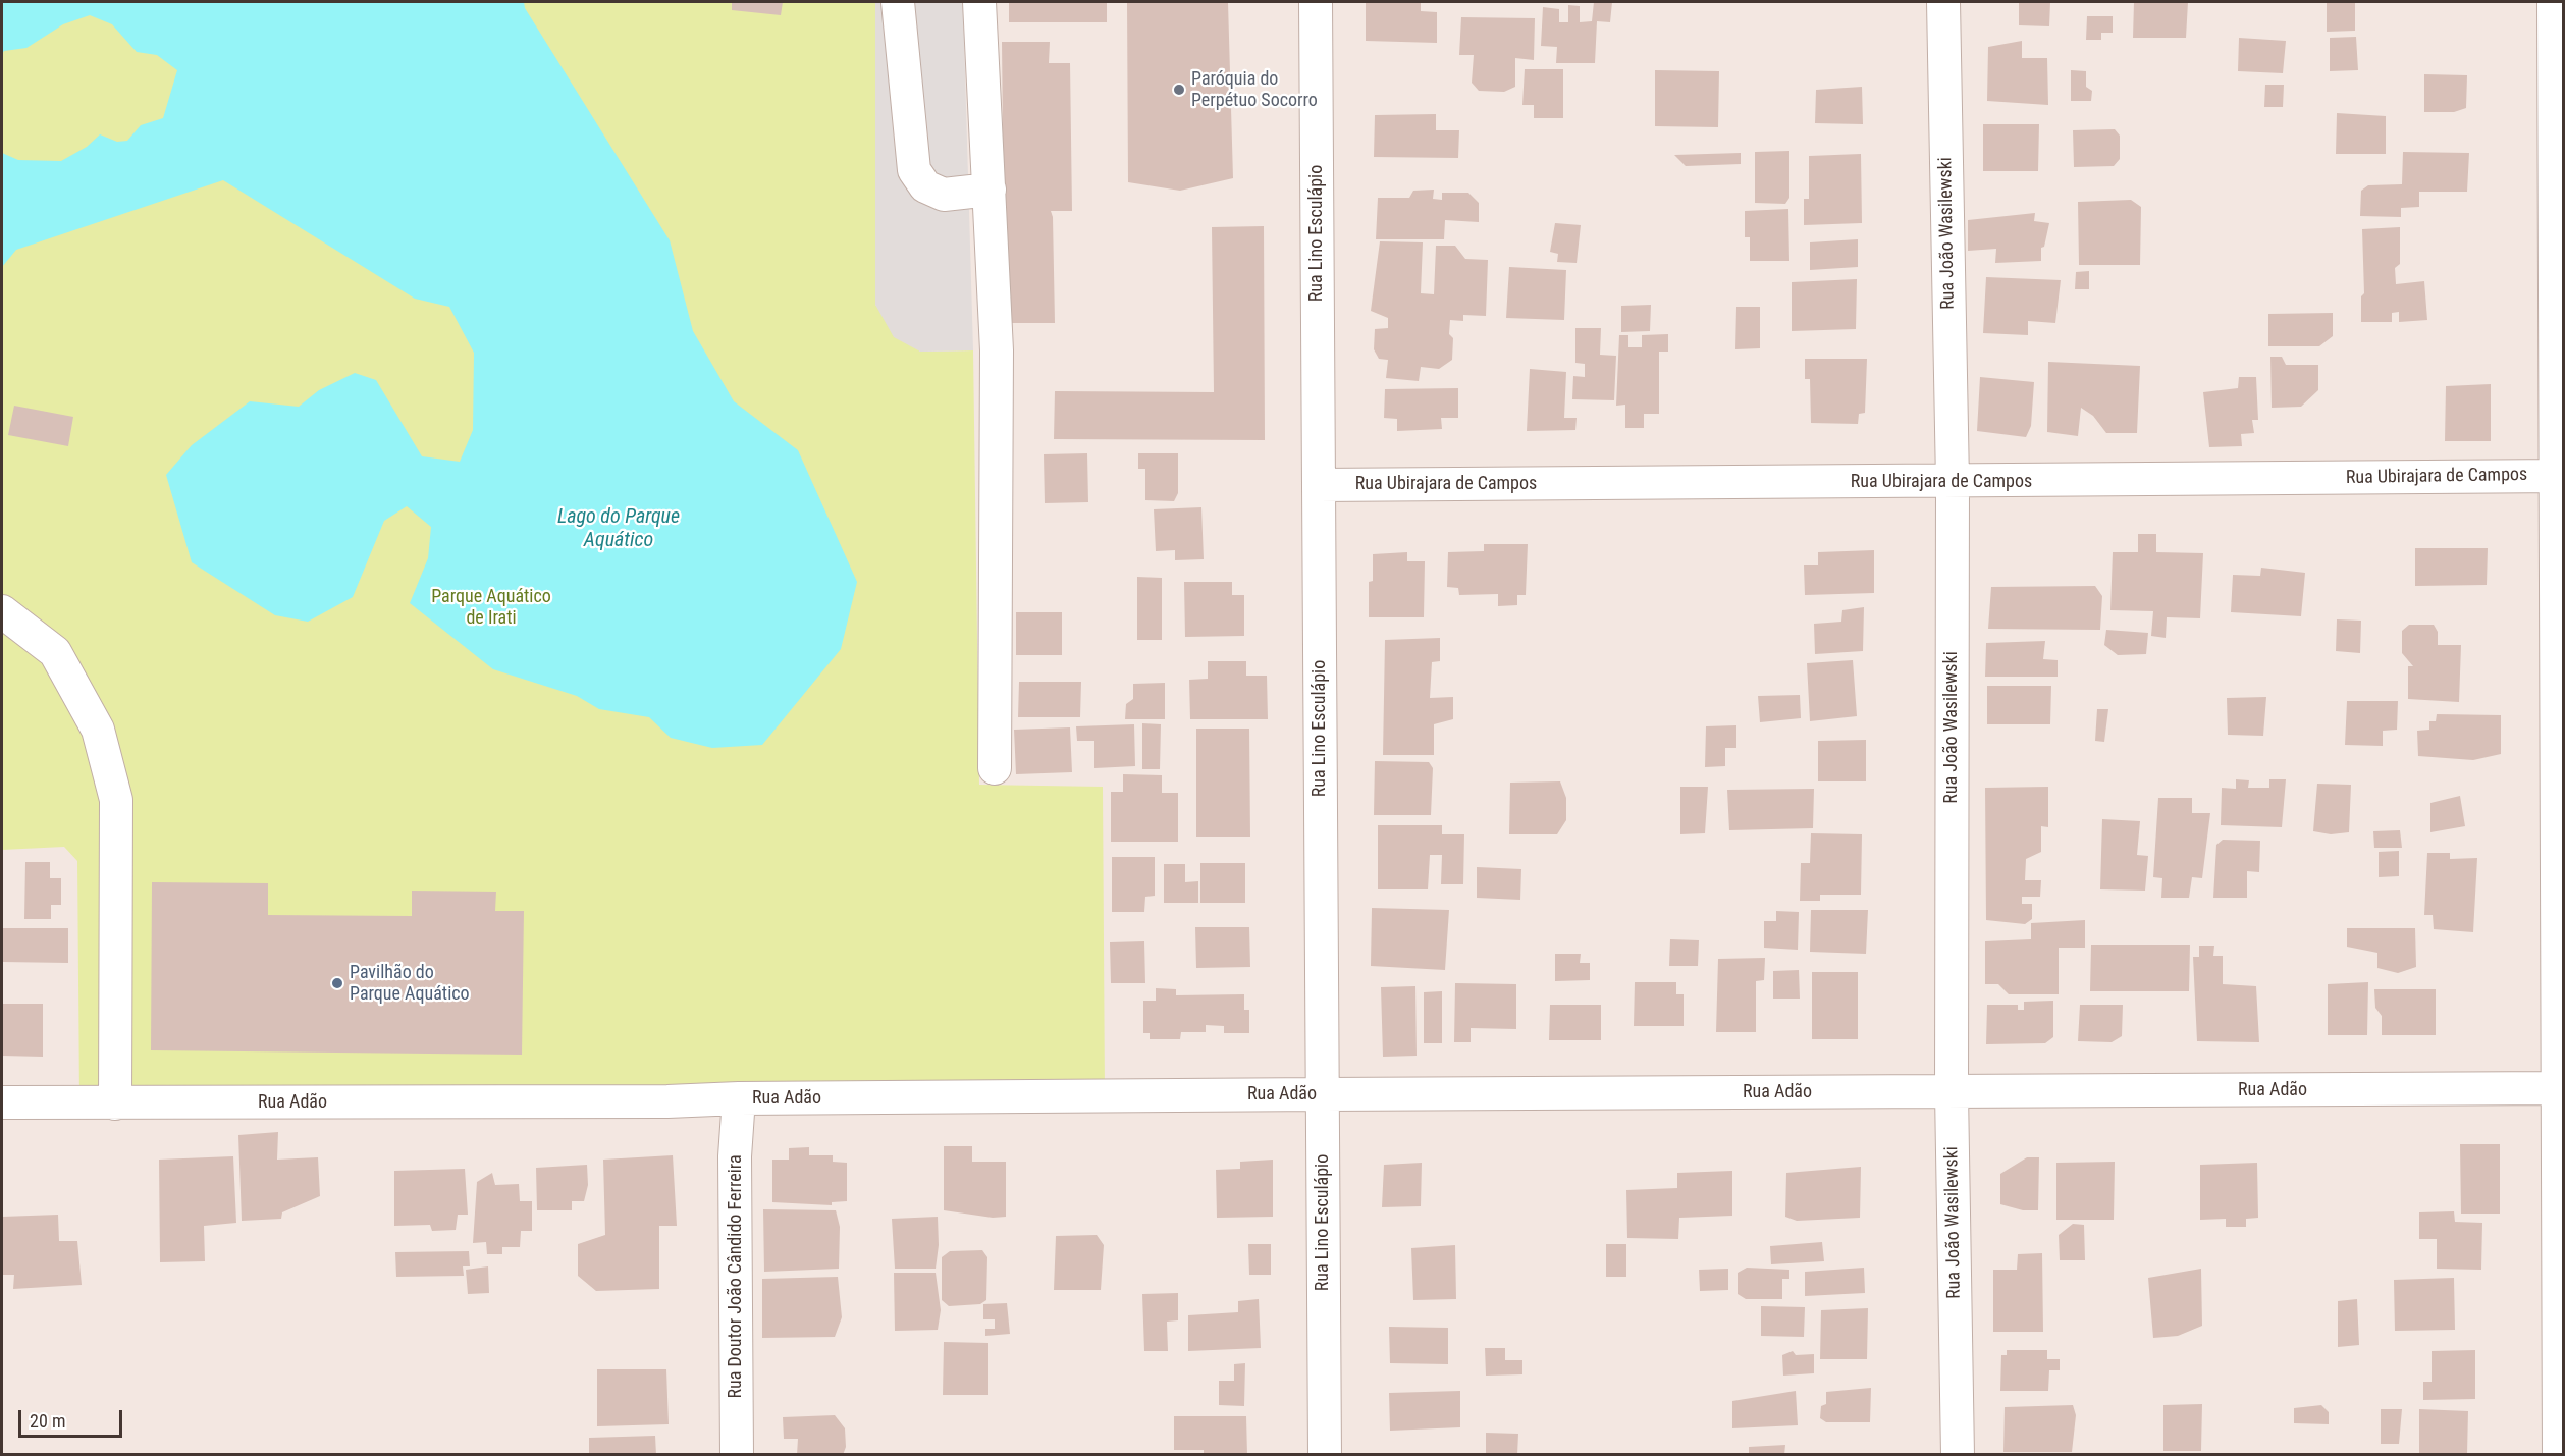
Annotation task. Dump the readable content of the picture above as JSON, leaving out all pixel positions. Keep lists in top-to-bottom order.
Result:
{
  "streets": {
    "street": [
      "Rua Lino Esculápio",
      "Rua João Wasilewski",
      "Rua Ubirajara de Campos",
      "Rua Adão",
      "Rua Doutor João Cândido Ferreira"
    ]
  },
  "crossings": [
    ["Rua Lino Esculápio", "Rua Ubirajara de Campos"],
    ["Rua Lino Esculápio", "Rua Adão"],
    ["Rua João Wasilewski", "Rua Ubirajara de Campos"],
    ["Rua João Wasilewski", "Rua Adão"],
    ["Rua Adão", "Rua Doutor João Cândido Ferreira"]
  ],
  "water": ["Lago do Parque Aquático"],
  "parks": ["Parque Aquático de Irati"],
  "places": ["Paróquia do Perpétuo Socorro", "Pavilhão do Parque Aquático"],
  "scale_bar": "20 m"
}
